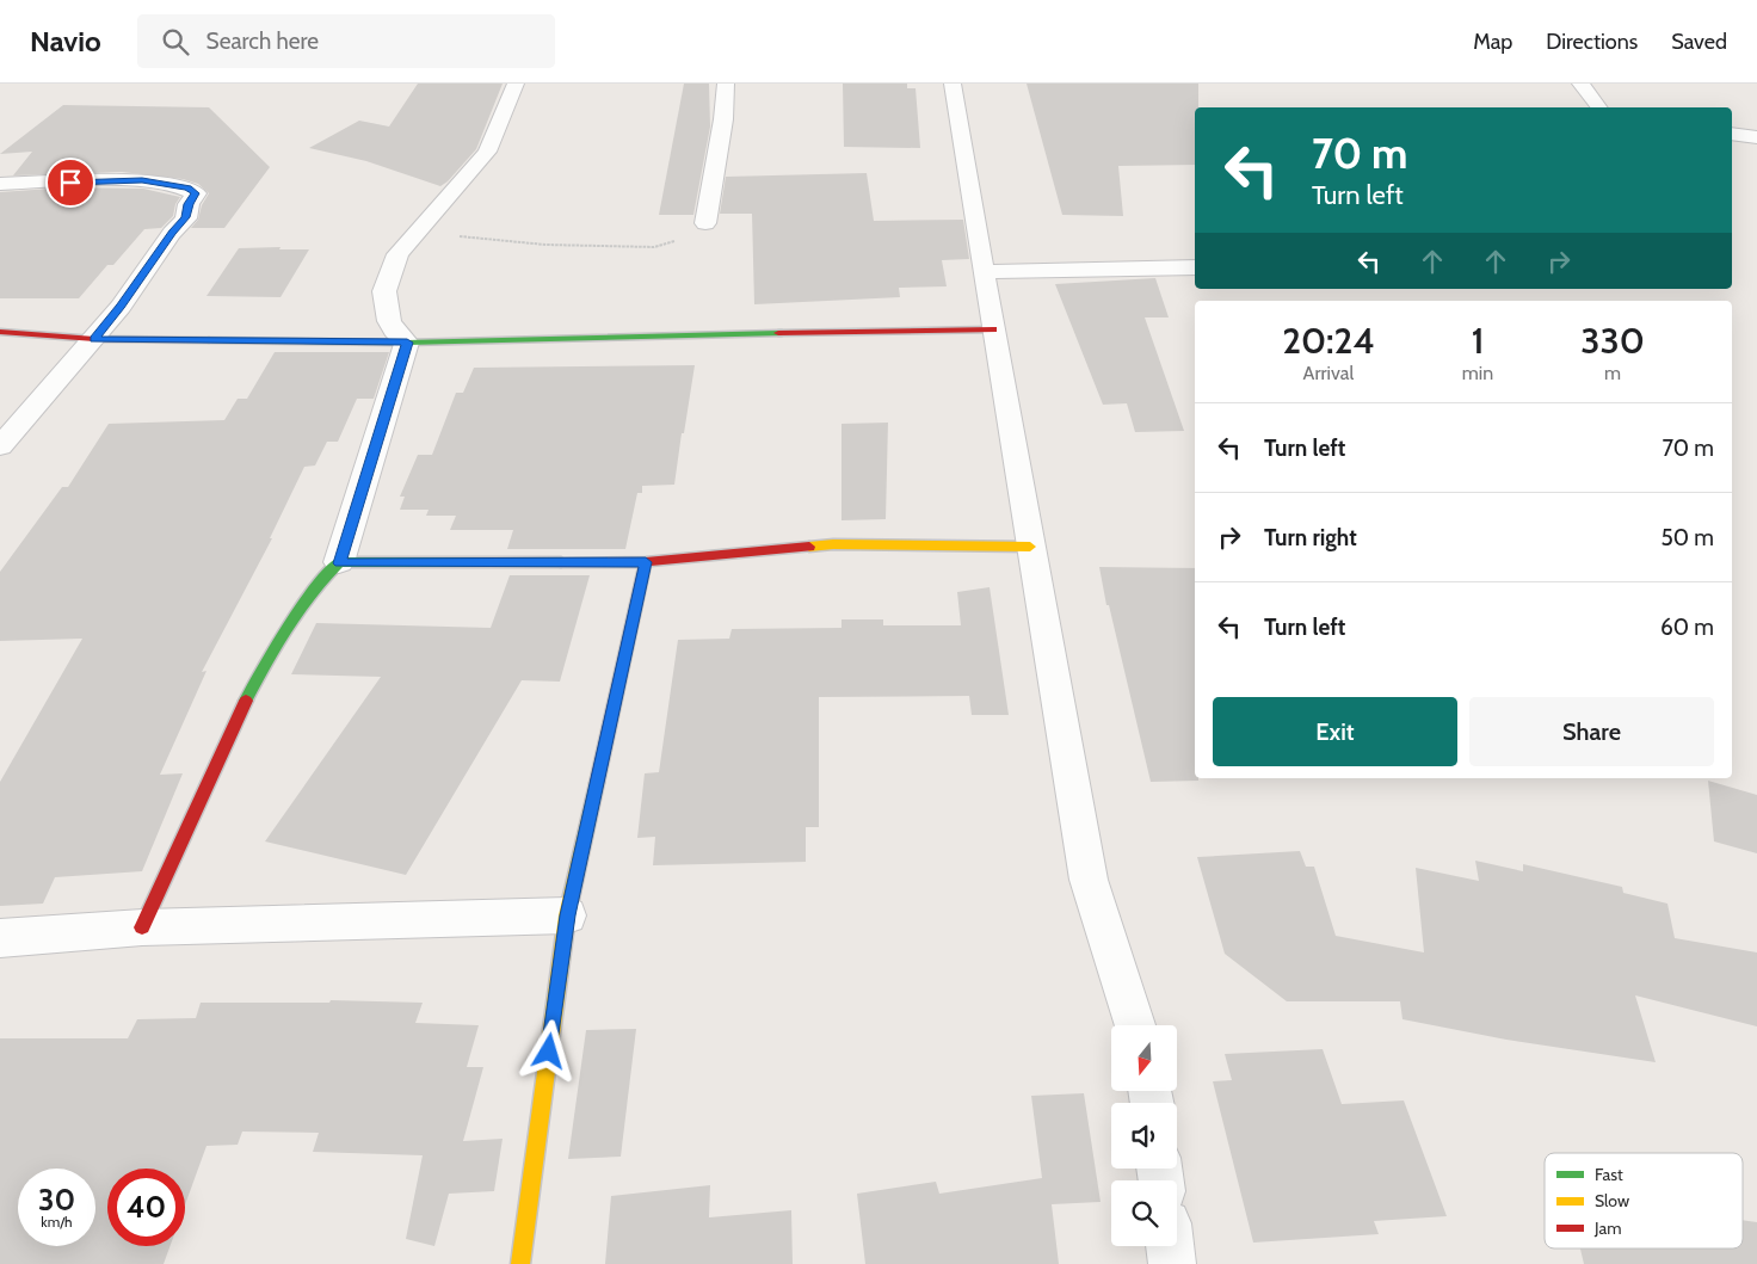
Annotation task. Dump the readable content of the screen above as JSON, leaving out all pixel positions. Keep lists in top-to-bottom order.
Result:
{
  "legend": ["Fast", "Slow", "Jam"],
  "north": "bottom",
  "page": {
    "header": "Navio",
    "search": "Search here",
    "nav": ["Map", "Directions", "Saved"],
    "turn": ["70 m", "Turn left"],
    "eta": [
      "20:24",
      "Arrival",
      "1",
      "min",
      "330",
      "m"
    ],
    "list": [
      {
        "name": "Turn left",
        "value": "70 m"
      },
      {
        "name": "Turn right",
        "value": "50 m"
      },
      {
        "name": "Turn left",
        "value": "60 m"
      }
    ],
    "buttons": ["Exit", "Share"],
    "speed": "30 km/h",
    "limit": "40"
  }
}
